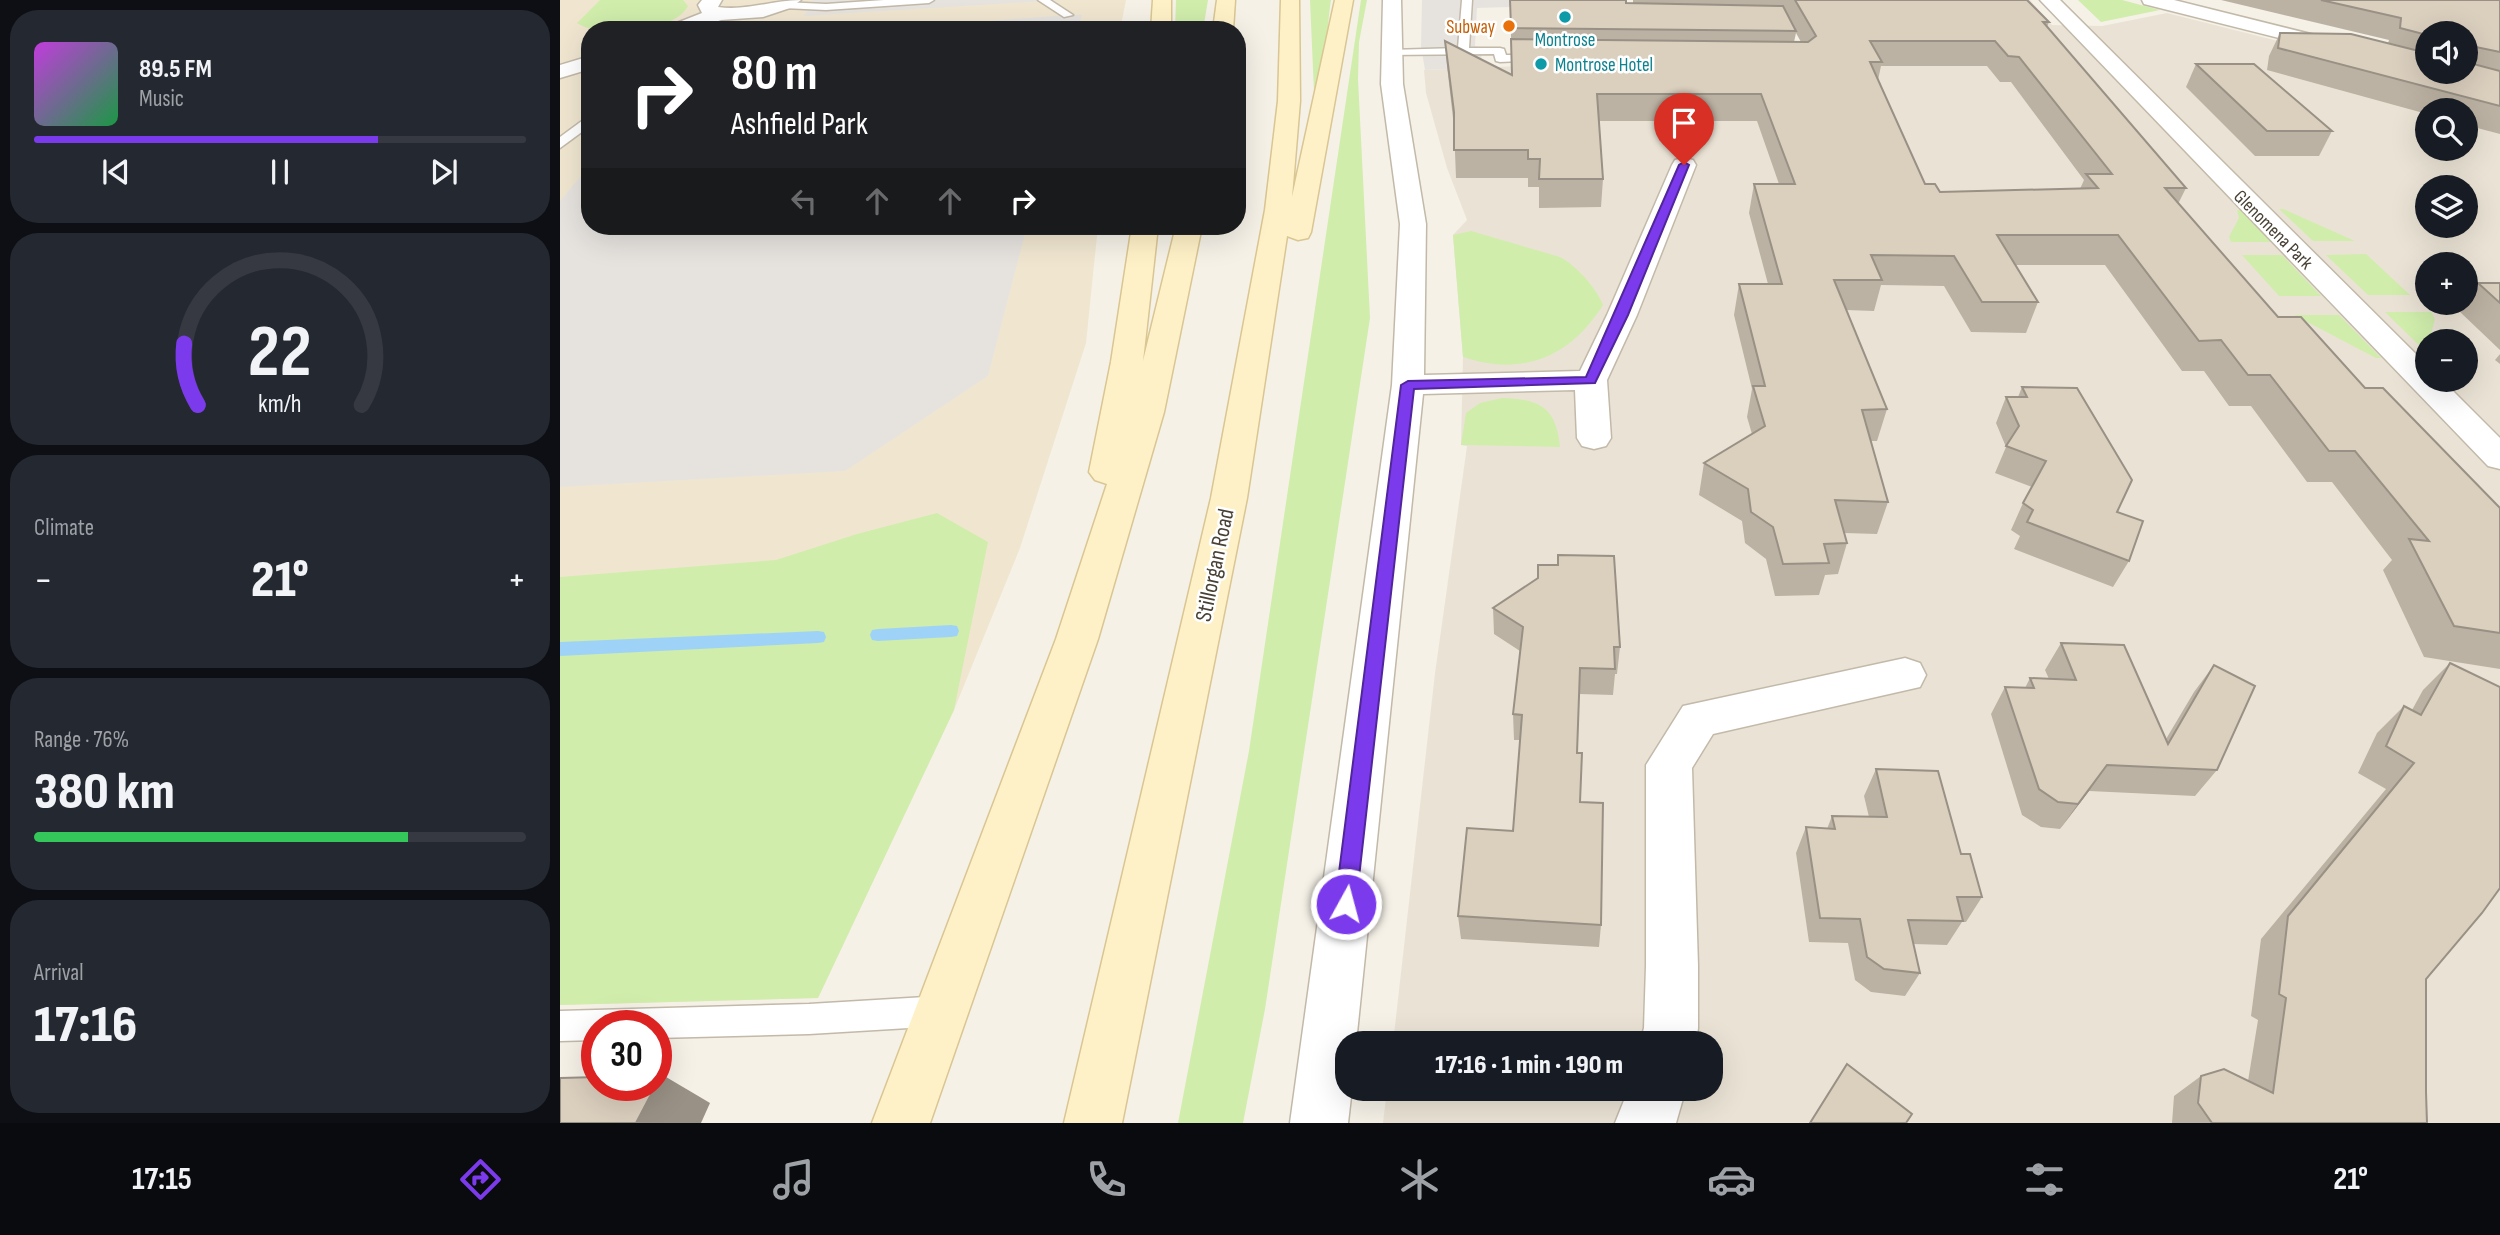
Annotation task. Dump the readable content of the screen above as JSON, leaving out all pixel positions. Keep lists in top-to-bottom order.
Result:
{
  "streets": {
    "main road": ["Stillorgan Road"],
    "street": ["Glenomena Park"]
  },
  "places": ["Montrose", "Subway", "Montrose Hotel"],
  "page": {
    "map_buttons": ["+", "−"],
    "turn": ["80 m", "Ashfield Park"],
    "song": ["89.5 FM", "Music"],
    "tile": [
      "Climate",
      ["Range · 76%", "380 km"],
      ["Arrival", "17:16"]
    ],
    "heat": ["−", "21°", "+"],
    "limit": "30",
    "trip": "17:16 · 1 min · 190 m",
    "tabs": ["17:15", "21°"],
    "gauge": ["22", "km/h"]
  }
}
